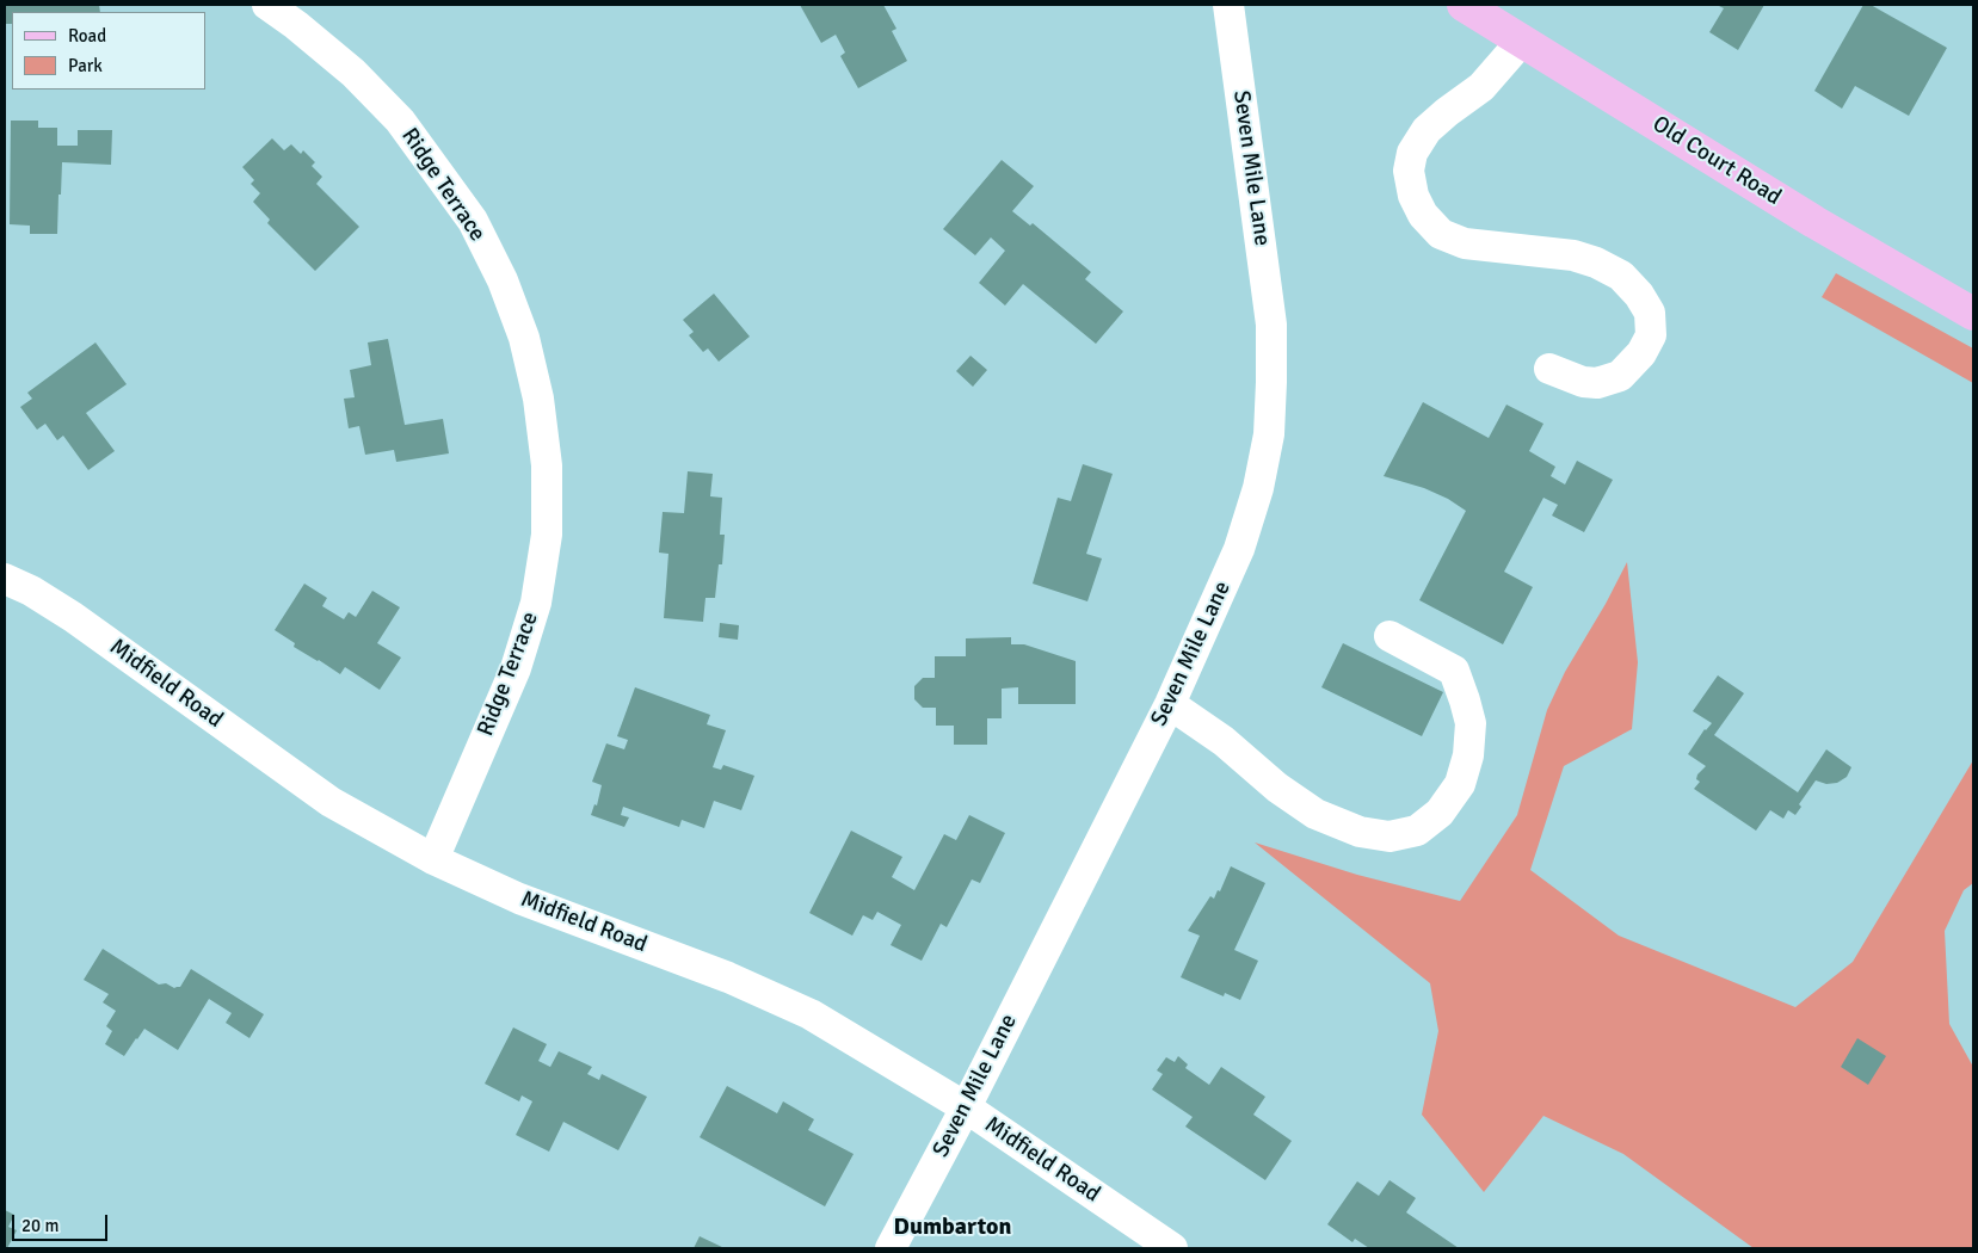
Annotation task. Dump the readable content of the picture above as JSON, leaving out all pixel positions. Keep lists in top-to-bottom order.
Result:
{
  "streets": {
    "main road": ["Old Court Road"],
    "street": ["Seven Mile Lane", "Ridge Terrace", "Midfield Road"]
  },
  "crossings": [
    ["Seven Mile Lane", "Midfield Road"],
    ["Ridge Terrace", "Midfield Road"]
  ],
  "districts": ["Dumbarton"],
  "legend": ["Road", "Park"],
  "scale_bar": "20 m"
}
